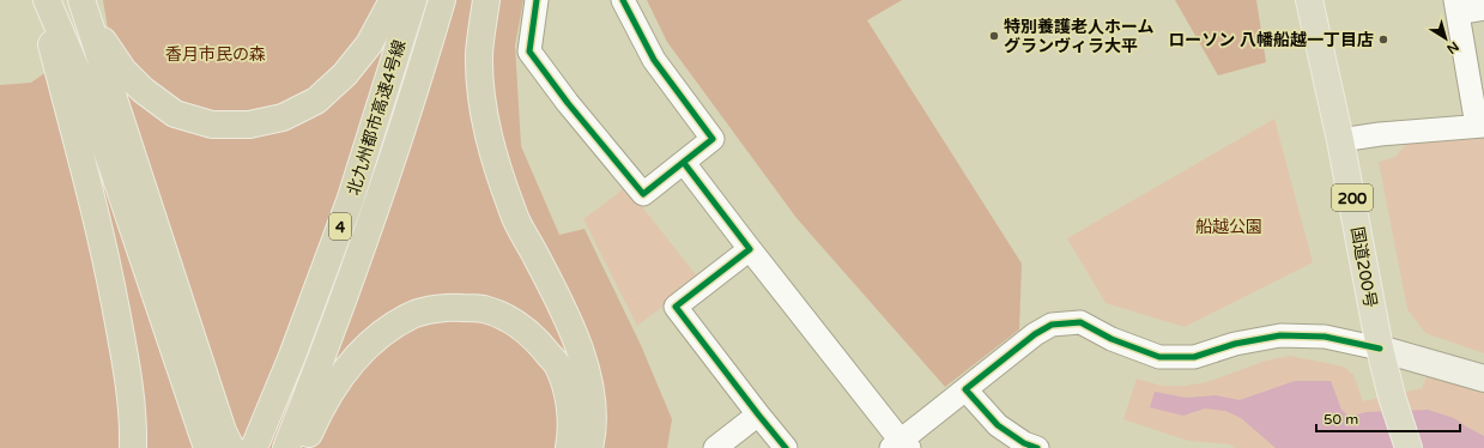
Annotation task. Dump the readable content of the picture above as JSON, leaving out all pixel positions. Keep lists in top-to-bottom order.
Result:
{
  "streets": {
    "highway": [
      "北九州都市高速4号線",
      "200",
      "4",
      "国道200号"
    ]
  },
  "parks": ["香月市民の森", "船越公園"],
  "places": ["特別養護老人ホーム グランヴィラ大平", "ローソン 八幡船越一丁目店"],
  "scale_bar": "50 m",
  "north": "bottom right"
}
